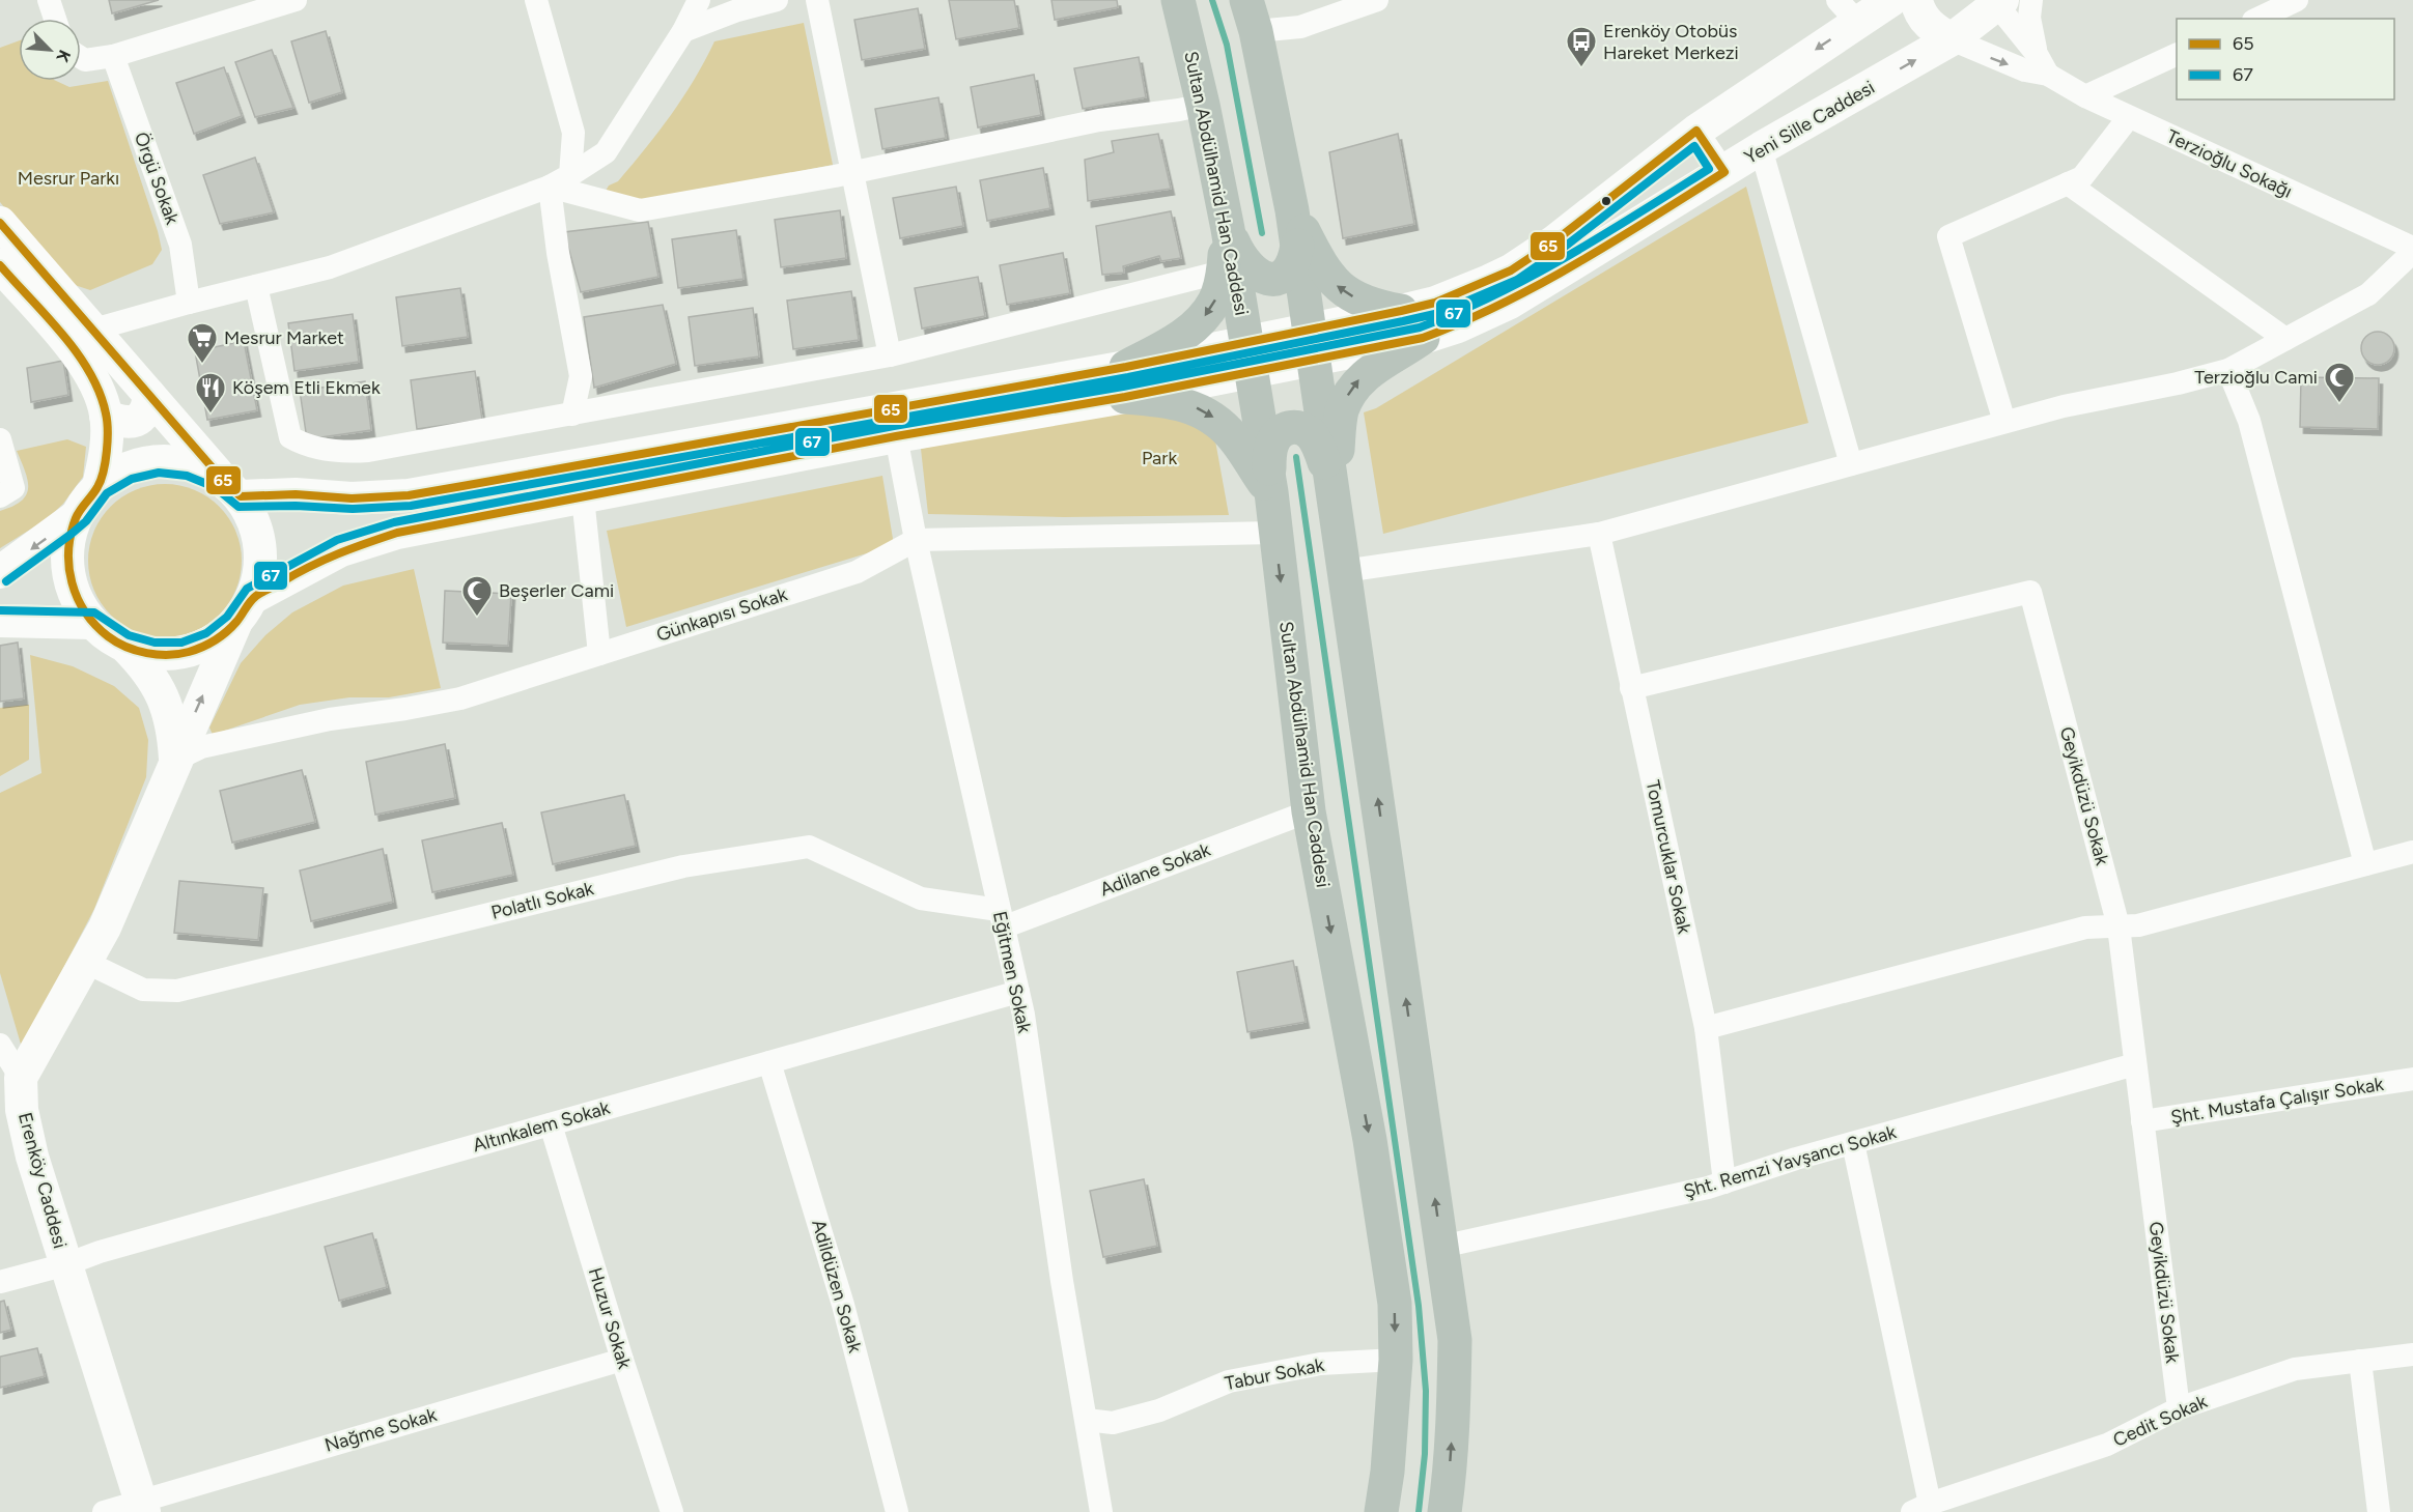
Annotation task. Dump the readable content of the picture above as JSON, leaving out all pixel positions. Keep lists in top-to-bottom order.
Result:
{
  "streets": {
    "main road": ["Yeni Sille Caddesi", "Sultan Abdülhamid Han Caddesi", "Erenköy Caddesi"],
    "street": [
      "Terzioğlu Sokağı",
      "Örgü Sokak",
      "Günkapısı Sokak",
      "Geyikdüzü Sokak",
      "Tomurcuklar Sokak",
      "Adilane Sokak",
      "Polatlı Sokak",
      "Eğitmen Sokak",
      "Şht. Mustafa Çalışır Sokak",
      "Altınkalem Sokak",
      "Şht. Remzi Yavşancı Sokak",
      "Adildüzen Sokak",
      "Huzur Sokak",
      "Tabur Sokak",
      "Cedit Sokak",
      "Nağme Sokak"
    ]
  },
  "crossings": [
    ["Yeni Sille Caddesi", "Sultan Abdülhamid Han Caddesi"],
    ["Yeni Sille Caddesi", "Eğitmen Sokak"],
    ["Sultan Abdülhamid Han Caddesi", "Günkapısı Sokak"],
    ["Sultan Abdülhamid Han Caddesi", "Adilane Sokak"],
    ["Sultan Abdülhamid Han Caddesi", "Tabur Sokak"],
    ["Günkapısı Sokak", "Eğitmen Sokak"],
    ["Geyikdüzü Sokak", "Tomurcuklar Sokak"],
    ["Geyikdüzü Sokak", "Şht. Mustafa Çalışır Sokak"],
    ["Geyikdüzü Sokak", "Şht. Remzi Yavşancı Sokak"],
    ["Geyikdüzü Sokak", "Cedit Sokak"],
    ["Tomurcuklar Sokak", "Şht. Remzi Yavşancı Sokak"],
    ["Adilane Sokak", "Polatlı Sokak"],
    ["Adilane Sokak", "Eğitmen Sokak"],
    ["Polatlı Sokak", "Eğitmen Sokak"],
    ["Eğitmen Sokak", "Altınkalem Sokak"],
    ["Eğitmen Sokak", "Tabur Sokak"],
    ["Altınkalem Sokak", "Erenköy Caddesi"],
    ["Altınkalem Sokak", "Adildüzen Sokak"],
    ["Altınkalem Sokak", "Huzur Sokak"],
    ["Erenköy Caddesi", "Nağme Sokak"],
    ["Huzur Sokak", "Nağme Sokak"]
  ],
  "parks": ["Mesrur Parkı", "Park"],
  "places": {
    "bus stop": ["Erenköy Otobüs Hareket Merkezi"],
    "supermarket": ["Mesrur Market"],
    "mosque": ["Terzioğlu Cami", "Beşerler Cami"],
    "restaurant": ["Köşem Etli Ekmek"]
  },
  "lines": ["transit line 65", "transit line 67"],
  "legend": ["65", "67"],
  "north": "bottom right"
}
